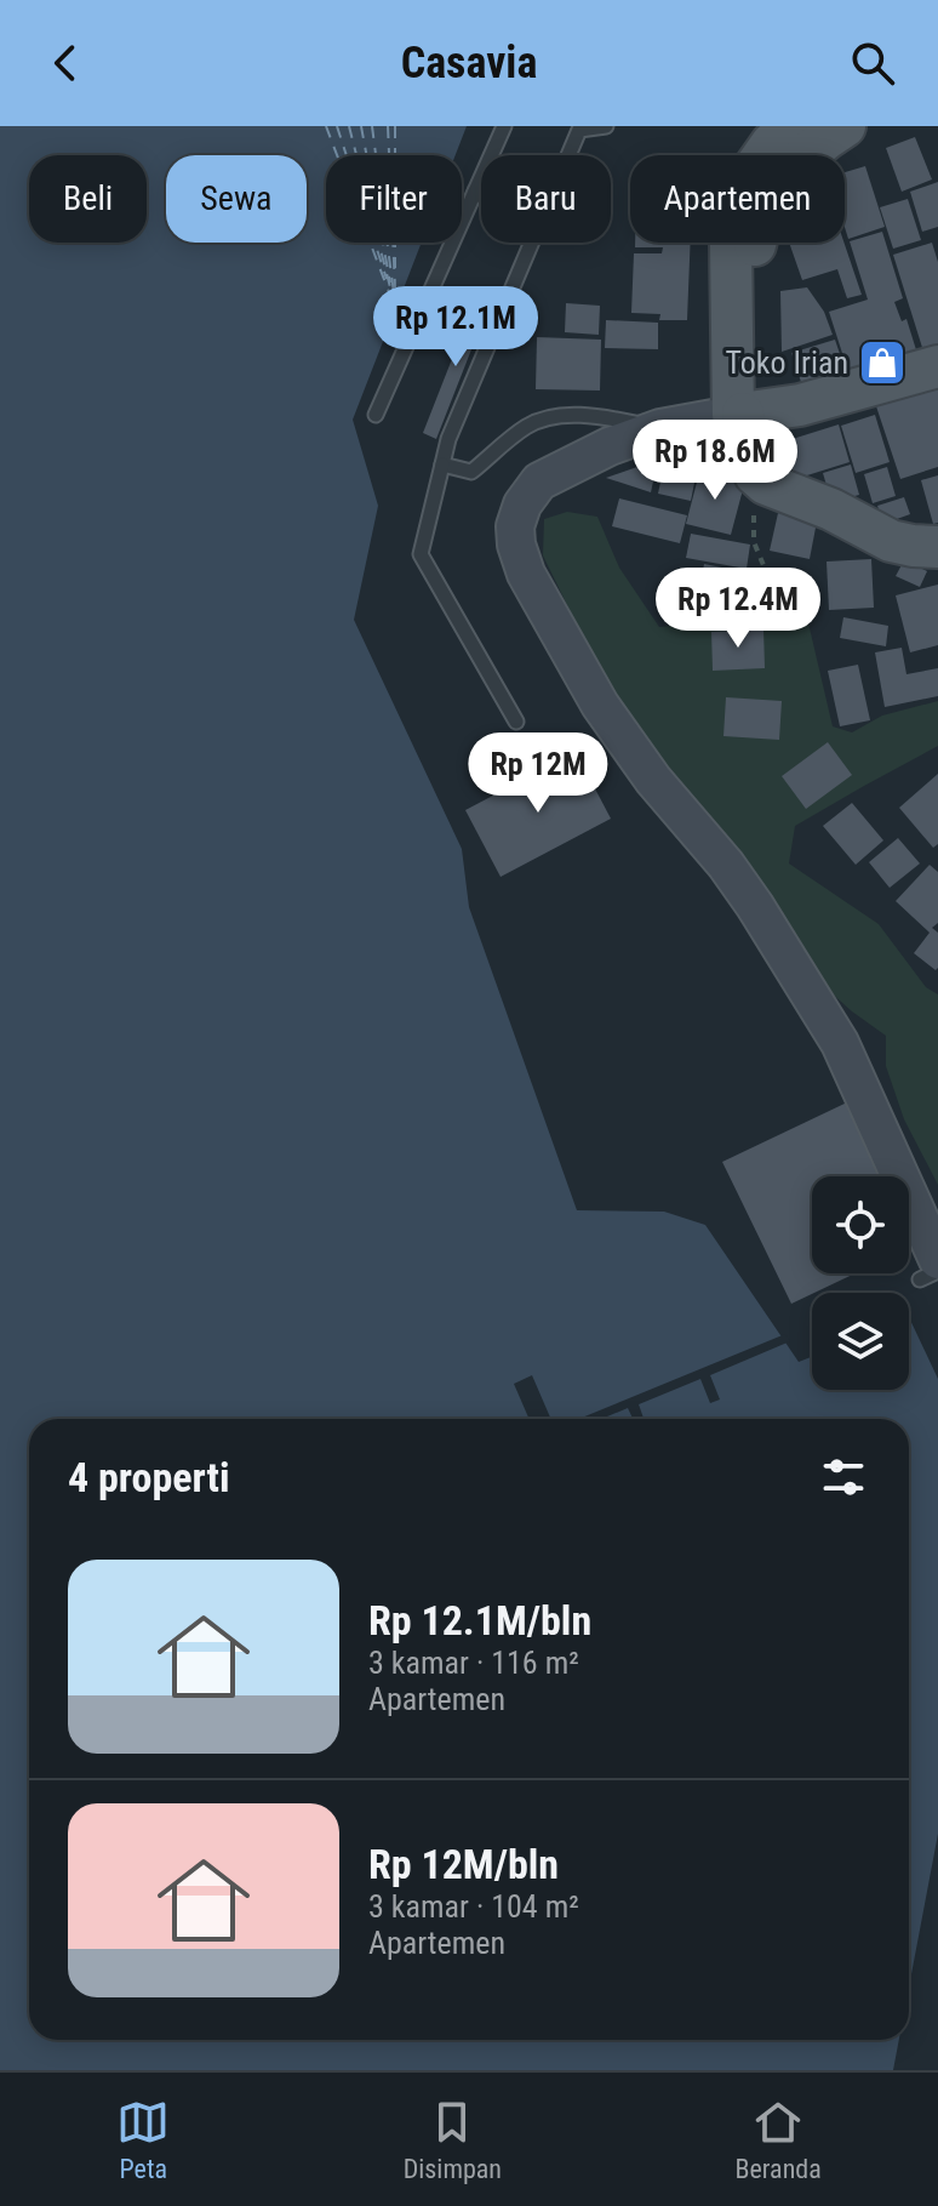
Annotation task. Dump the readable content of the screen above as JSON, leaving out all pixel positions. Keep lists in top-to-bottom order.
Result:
{
  "places": {
    "shop": ["Toko Irian"]
  },
  "page": {
    "header": "Casavia",
    "chip": [
      "Beli",
      "Sewa",
      "Filter",
      "Baru",
      "Apartemen"
    ],
    "price": [
      "Rp 12.1M",
      "Rp 18.6M",
      "Rp 12.4M",
      "Rp 12M"
    ],
    "heading": "4 properti",
    "list": [
      {
        "name": "Rp 12.1M/bln",
        "note": "3 kamar · 116 m² · Apartemen"
      },
      {
        "name": "Rp 12M/bln",
        "note": "3 kamar · 104 m² · Apartemen"
      }
    ],
    "tabs": ["Peta", "Disimpan", "Beranda"]
  }
}
